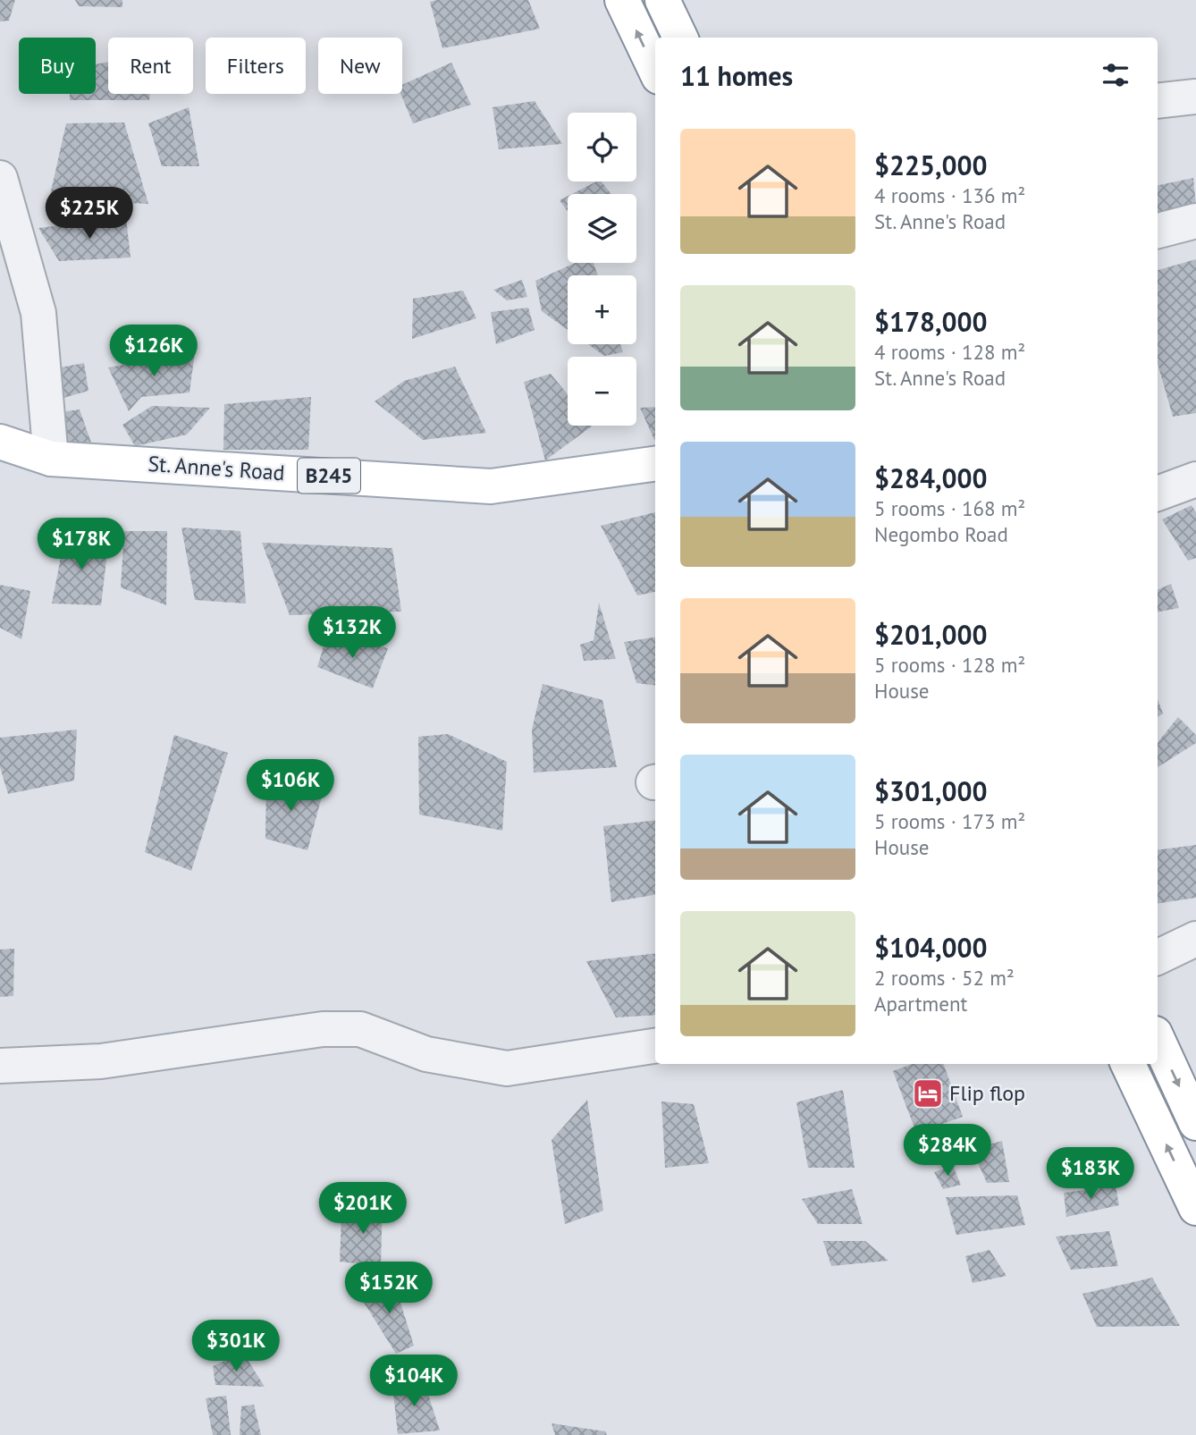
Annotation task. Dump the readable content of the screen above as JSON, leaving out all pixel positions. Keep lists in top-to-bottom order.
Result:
{
  "streets": {
    "main road": ["St. Anne's Road", "B245"]
  },
  "places": {
    "hotel": ["Flip flop"]
  },
  "page": {
    "chip": [
      "Buy",
      "Rent",
      "Filters",
      "New"
    ],
    "heading": "11 homes",
    "map_buttons": ["+", "−"],
    "list": [
      {
        "name": "$225,000",
        "note": "4 rooms · 136 m² · St. Anne's Road"
      },
      {
        "name": "$178,000",
        "note": "4 rooms · 128 m² · St. Anne's Road"
      },
      {
        "name": "$284,000",
        "note": "5 rooms · 168 m² · Negombo Road"
      },
      {
        "name": "$201,000",
        "note": "5 rooms · 128 m² · House"
      },
      {
        "name": "$301,000",
        "note": "5 rooms · 173 m² · House"
      },
      {
        "name": "$104,000",
        "note": "2 rooms · 52 m² · Apartment"
      }
    ],
    "price": [
      "$225K",
      "$126K",
      "$178K",
      "$132K",
      "$106K",
      "$284K",
      "$183K",
      "$201K",
      "$152K",
      "$301K",
      "$104K"
    ]
  }
}
